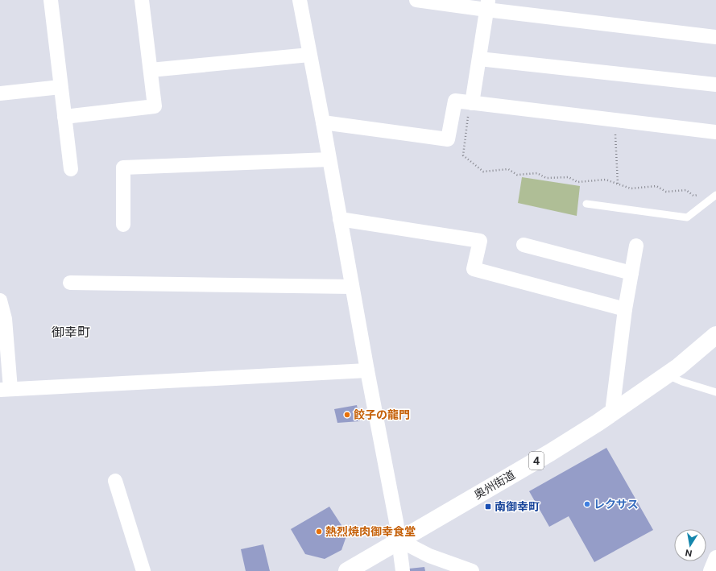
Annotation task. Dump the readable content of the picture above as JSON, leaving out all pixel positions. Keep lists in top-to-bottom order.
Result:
{
  "streets": {
    "highway": ["4", "奥州街道"]
  },
  "districts": ["御幸町"],
  "places": {
    "other": ["餃子の龍門", "レクサス", "熱烈焼肉御幸食堂"],
    "transit": ["南御幸町"]
  },
  "north": "bottom"
}
